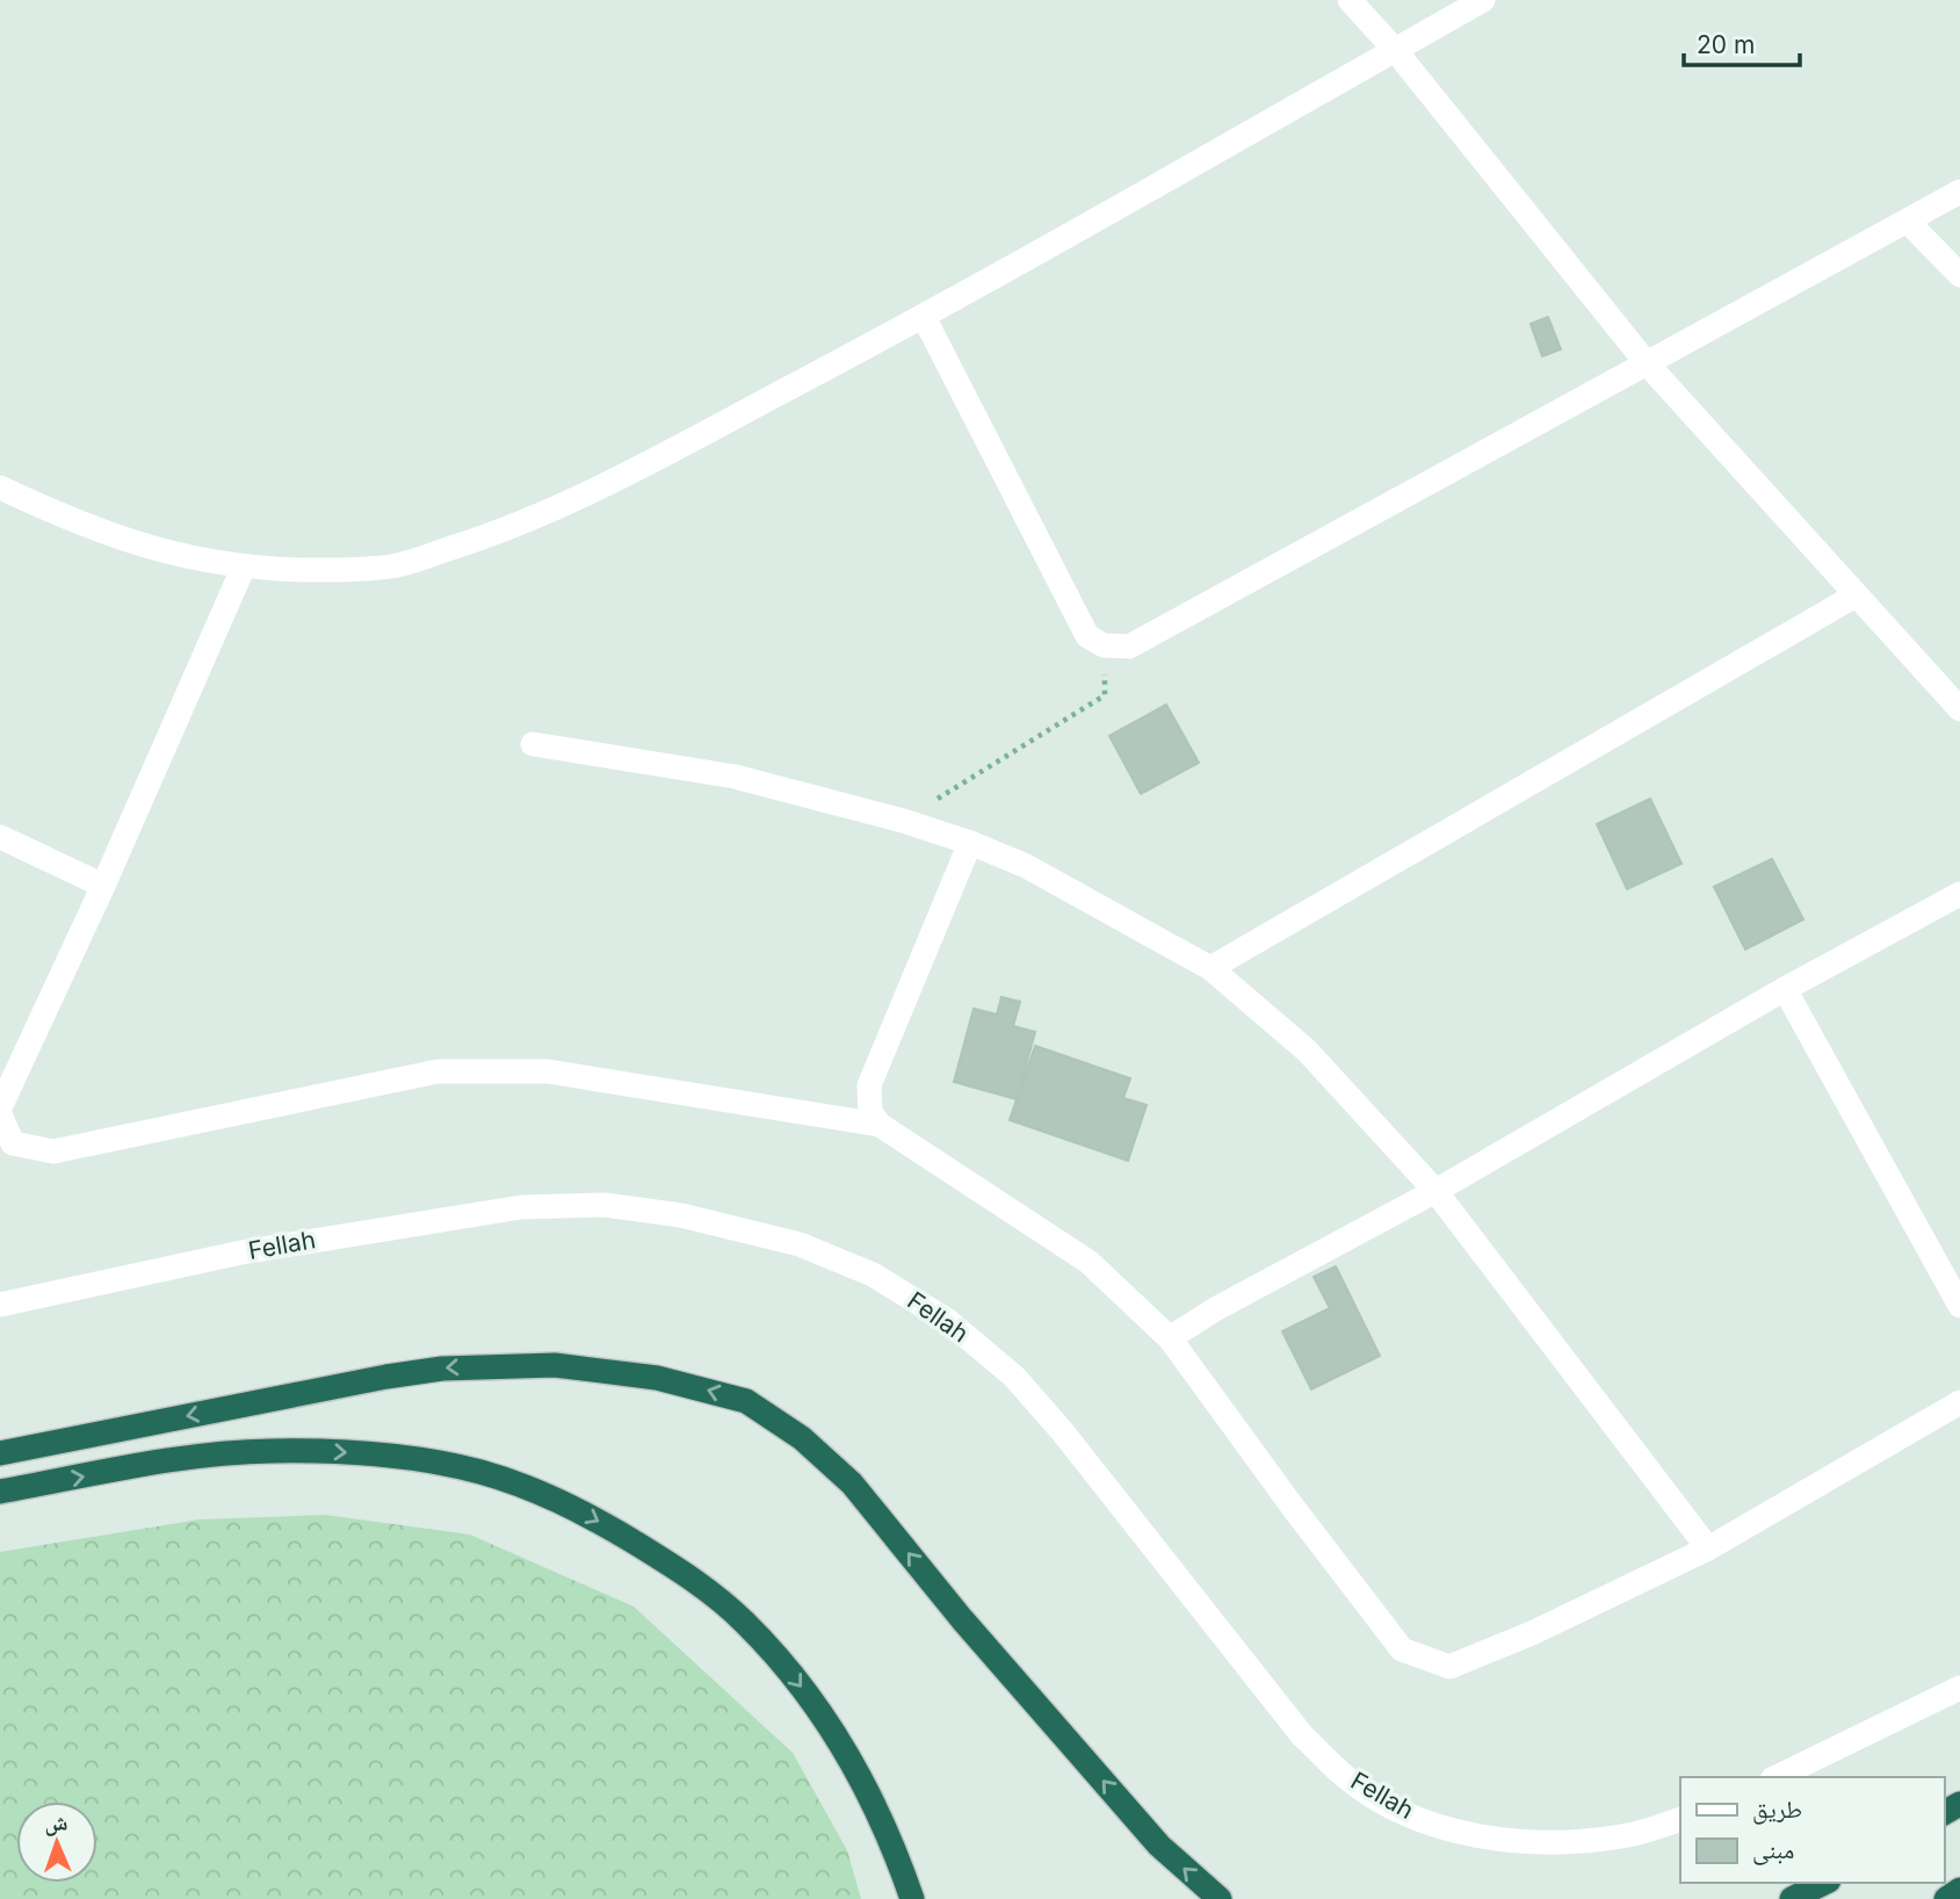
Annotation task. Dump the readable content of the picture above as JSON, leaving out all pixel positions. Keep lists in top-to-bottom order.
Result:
{
  "streets": {
    "street": ["Fellah"]
  },
  "legend": ["طريق", "مبنى"],
  "scale_bar": "20 m",
  "north": "top"
}
